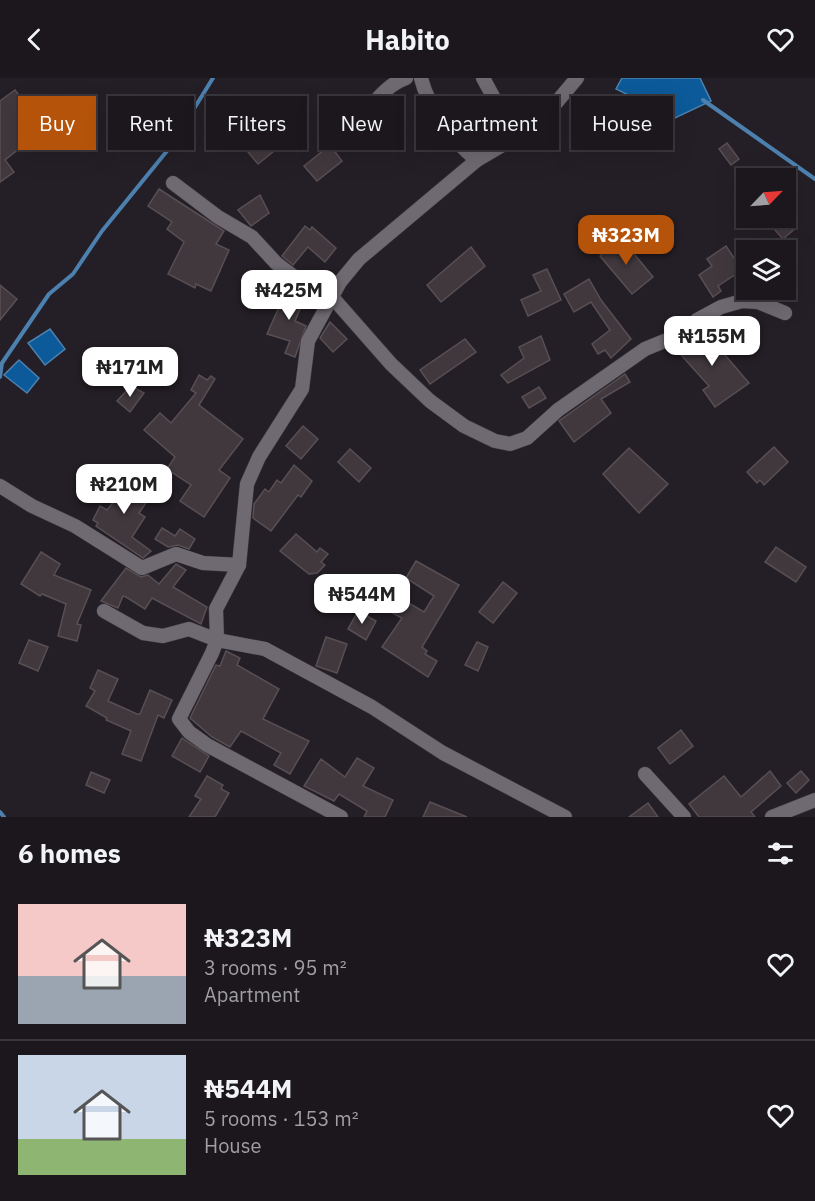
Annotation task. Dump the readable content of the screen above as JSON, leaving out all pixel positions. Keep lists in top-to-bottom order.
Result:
{
  "north": "top right",
  "page": {
    "header": "Habito",
    "chip": [
      "Buy",
      "Rent",
      "Filters",
      "New",
      "Apartment",
      "House"
    ],
    "price": [
      "₦323M",
      "₦425M",
      "₦155M",
      "₦171M",
      "₦210M",
      "₦544M"
    ],
    "heading": "6 homes",
    "list": [
      {
        "name": "₦323M",
        "note": "3 rooms · 95 m² · Apartment"
      },
      {
        "name": "₦544M",
        "note": "5 rooms · 153 m² · House"
      }
    ]
  }
}
